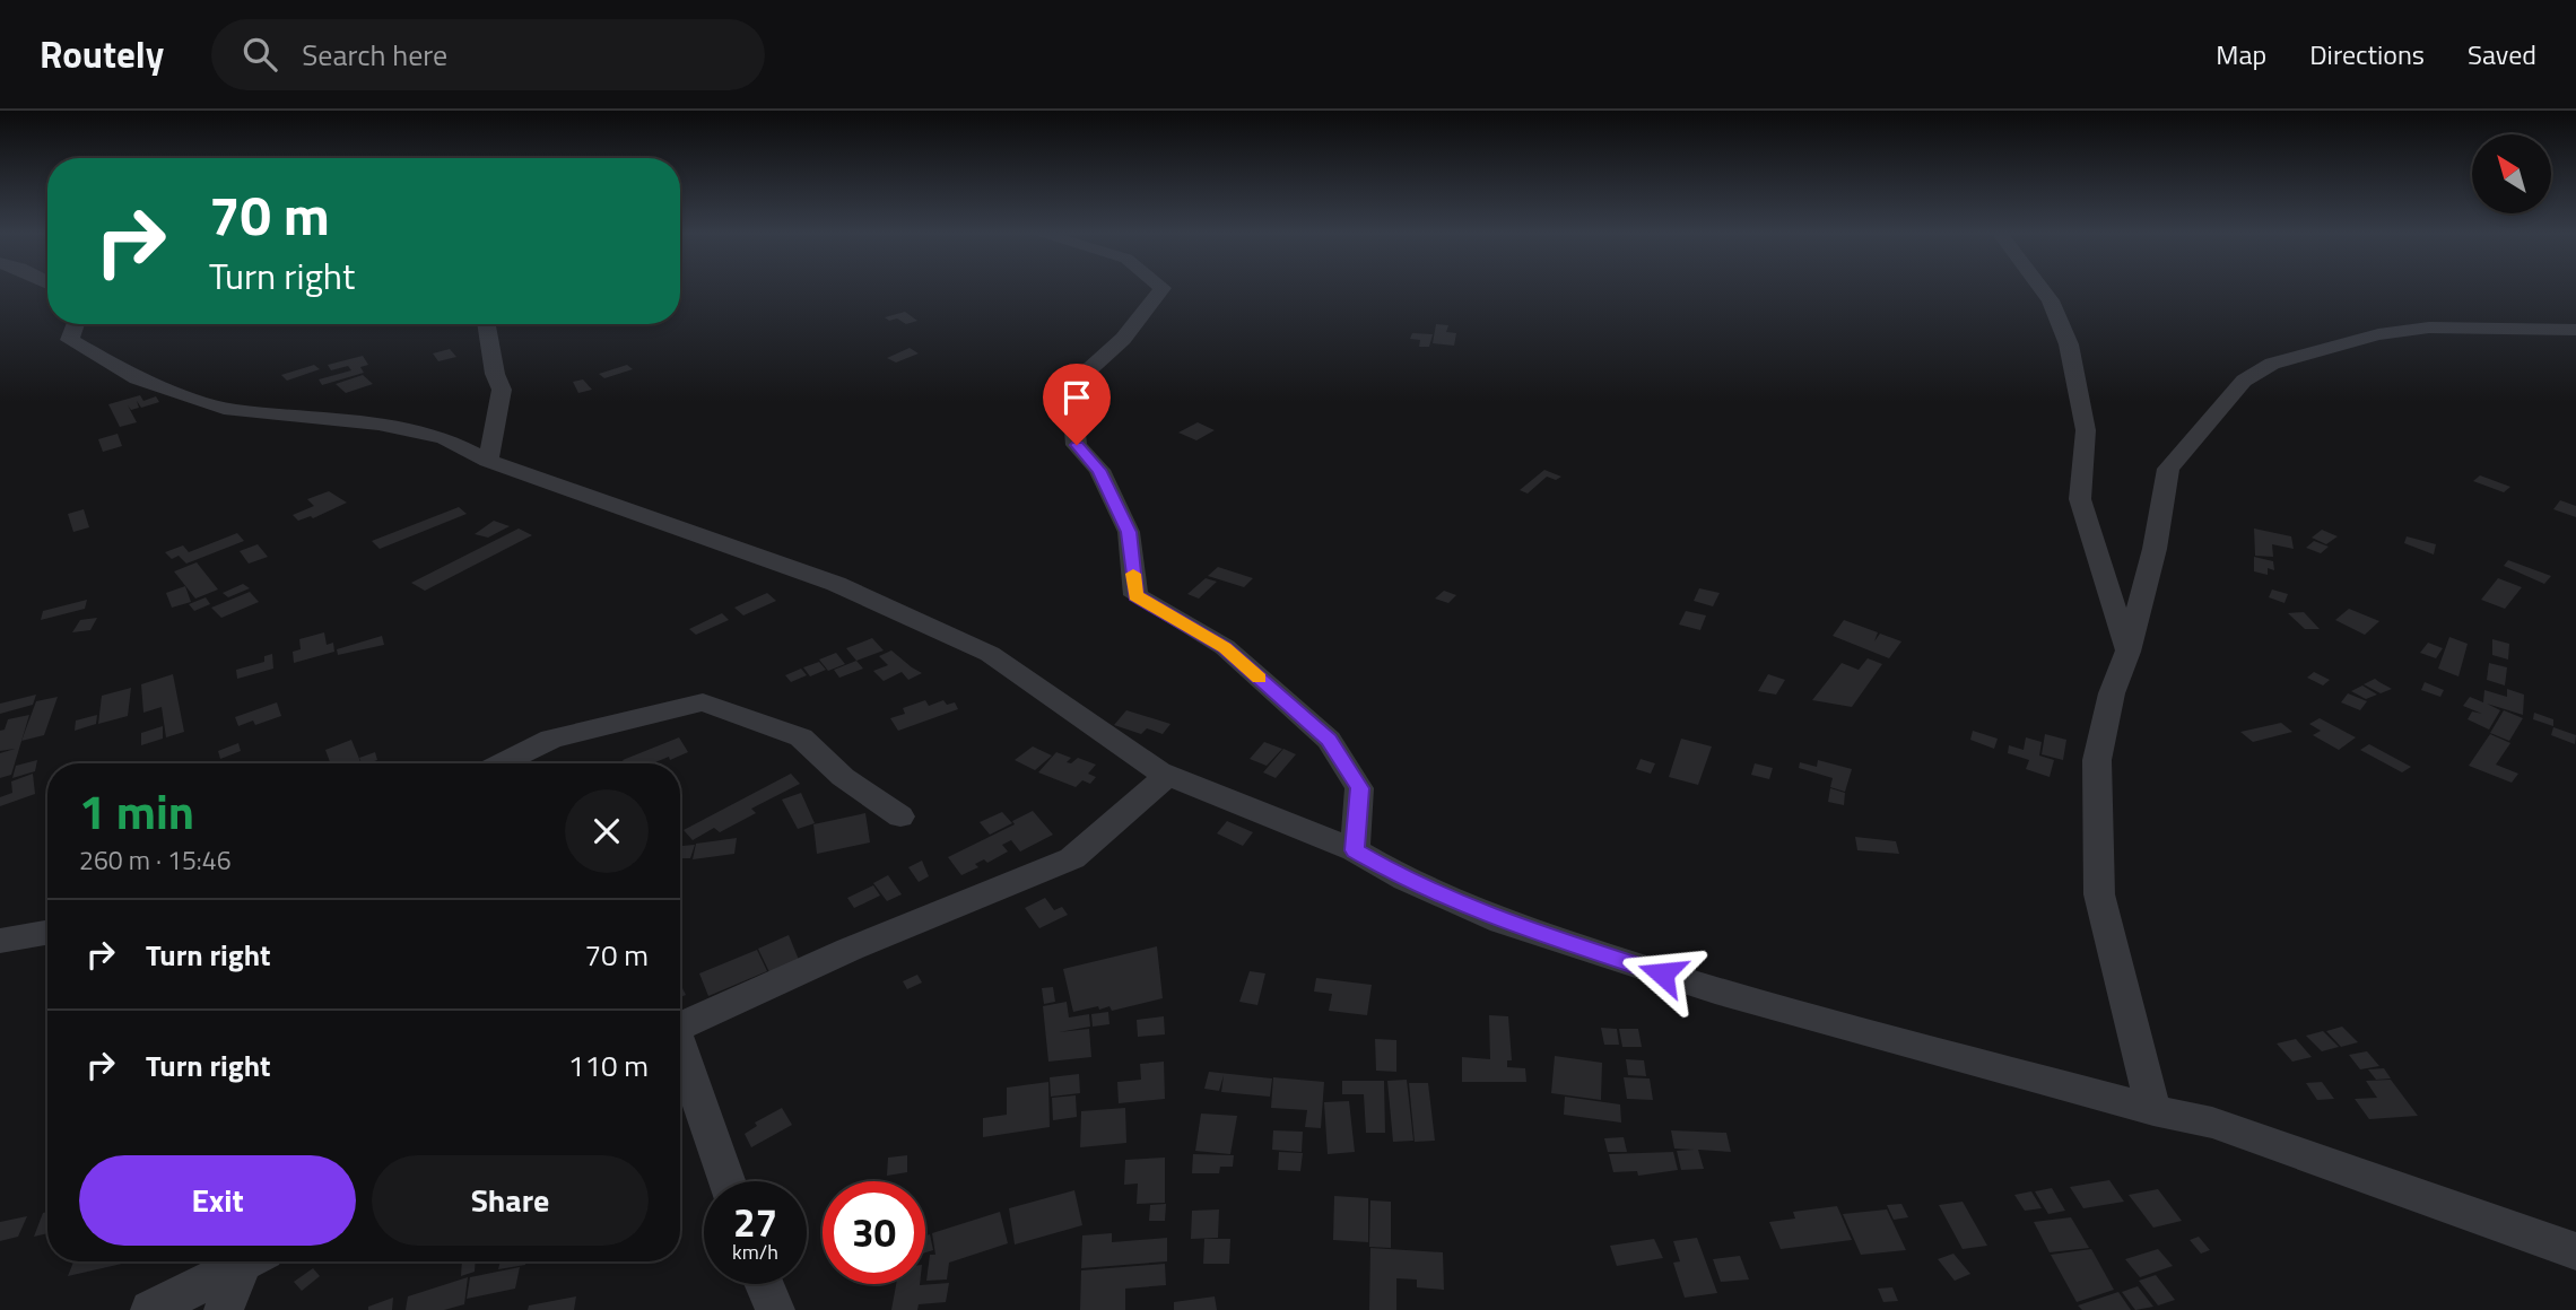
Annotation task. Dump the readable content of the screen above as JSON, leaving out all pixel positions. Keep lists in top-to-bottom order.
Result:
{
  "north": "top left",
  "page": {
    "header": "Routely",
    "search": "Search here",
    "nav": ["Map", "Directions", "Saved"],
    "turn": ["70 m", "Turn right"],
    "heading": ["1 min", "260 m · 15:46"],
    "list": [
      {
        "name": "Turn right",
        "value": "70 m"
      },
      {
        "name": "Turn right",
        "value": "110 m"
      }
    ],
    "buttons": ["Exit", "Share"],
    "speed": "27 km/h",
    "limit": "30"
  }
}
